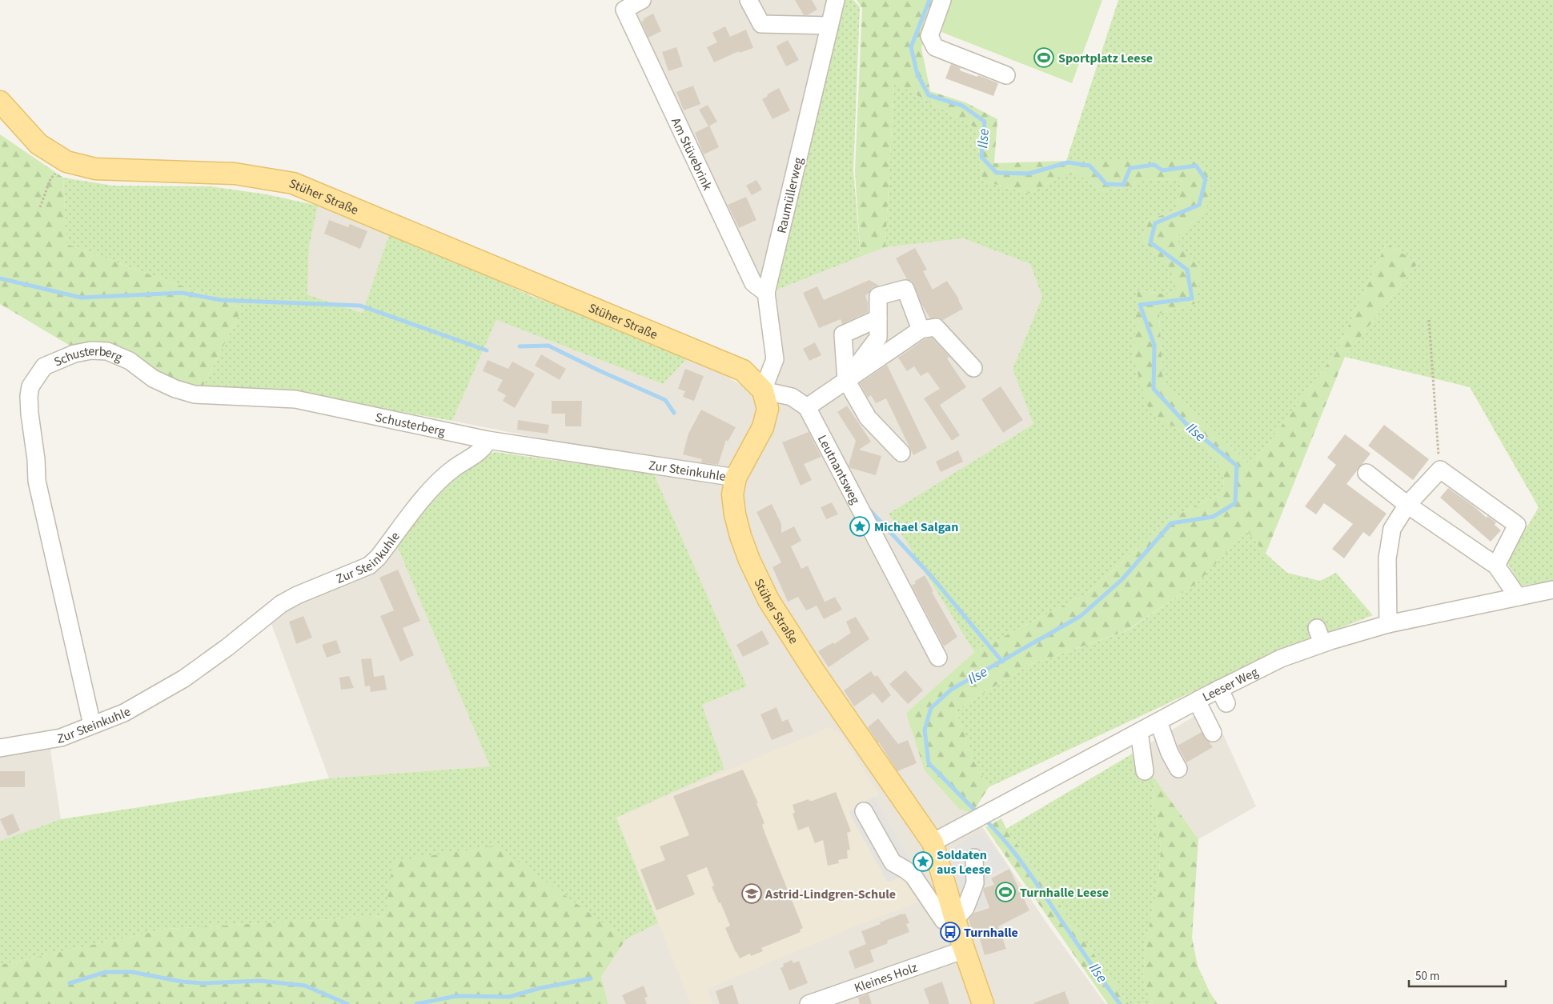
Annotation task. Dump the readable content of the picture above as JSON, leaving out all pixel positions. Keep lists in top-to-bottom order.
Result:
{
  "streets": {
    "main road": ["Stüher Straße"],
    "street": [
      "Am Stüvebrink",
      "Raumüllerweg",
      "Schusterberg",
      "Leutnantsweg",
      "Zur Steinkuhle",
      "Leeser Weg",
      "Kleines Holz"
    ]
  },
  "crossings": [
    ["Am Stüvebrink", "Raumüllerweg"],
    ["Raumüllerweg", "Stüher Straße"],
    ["Stüher Straße", "Zur Steinkuhle"],
    ["Stüher Straße", "Leeser Weg"],
    ["Stüher Straße", "Kleines Holz"],
    ["Schusterberg", "Zur Steinkuhle"]
  ],
  "water": ["Ilse"],
  "places": {
    "sports": ["Sportplatz Leese", "Turnhalle Leese"],
    "place": ["Michael Salgan", "Soldaten aus Leese"],
    "school or university": ["Astrid-Lindgren-Schule"],
    "bus stop": ["Turnhalle"]
  },
  "scale_bar": "50 m"
}
